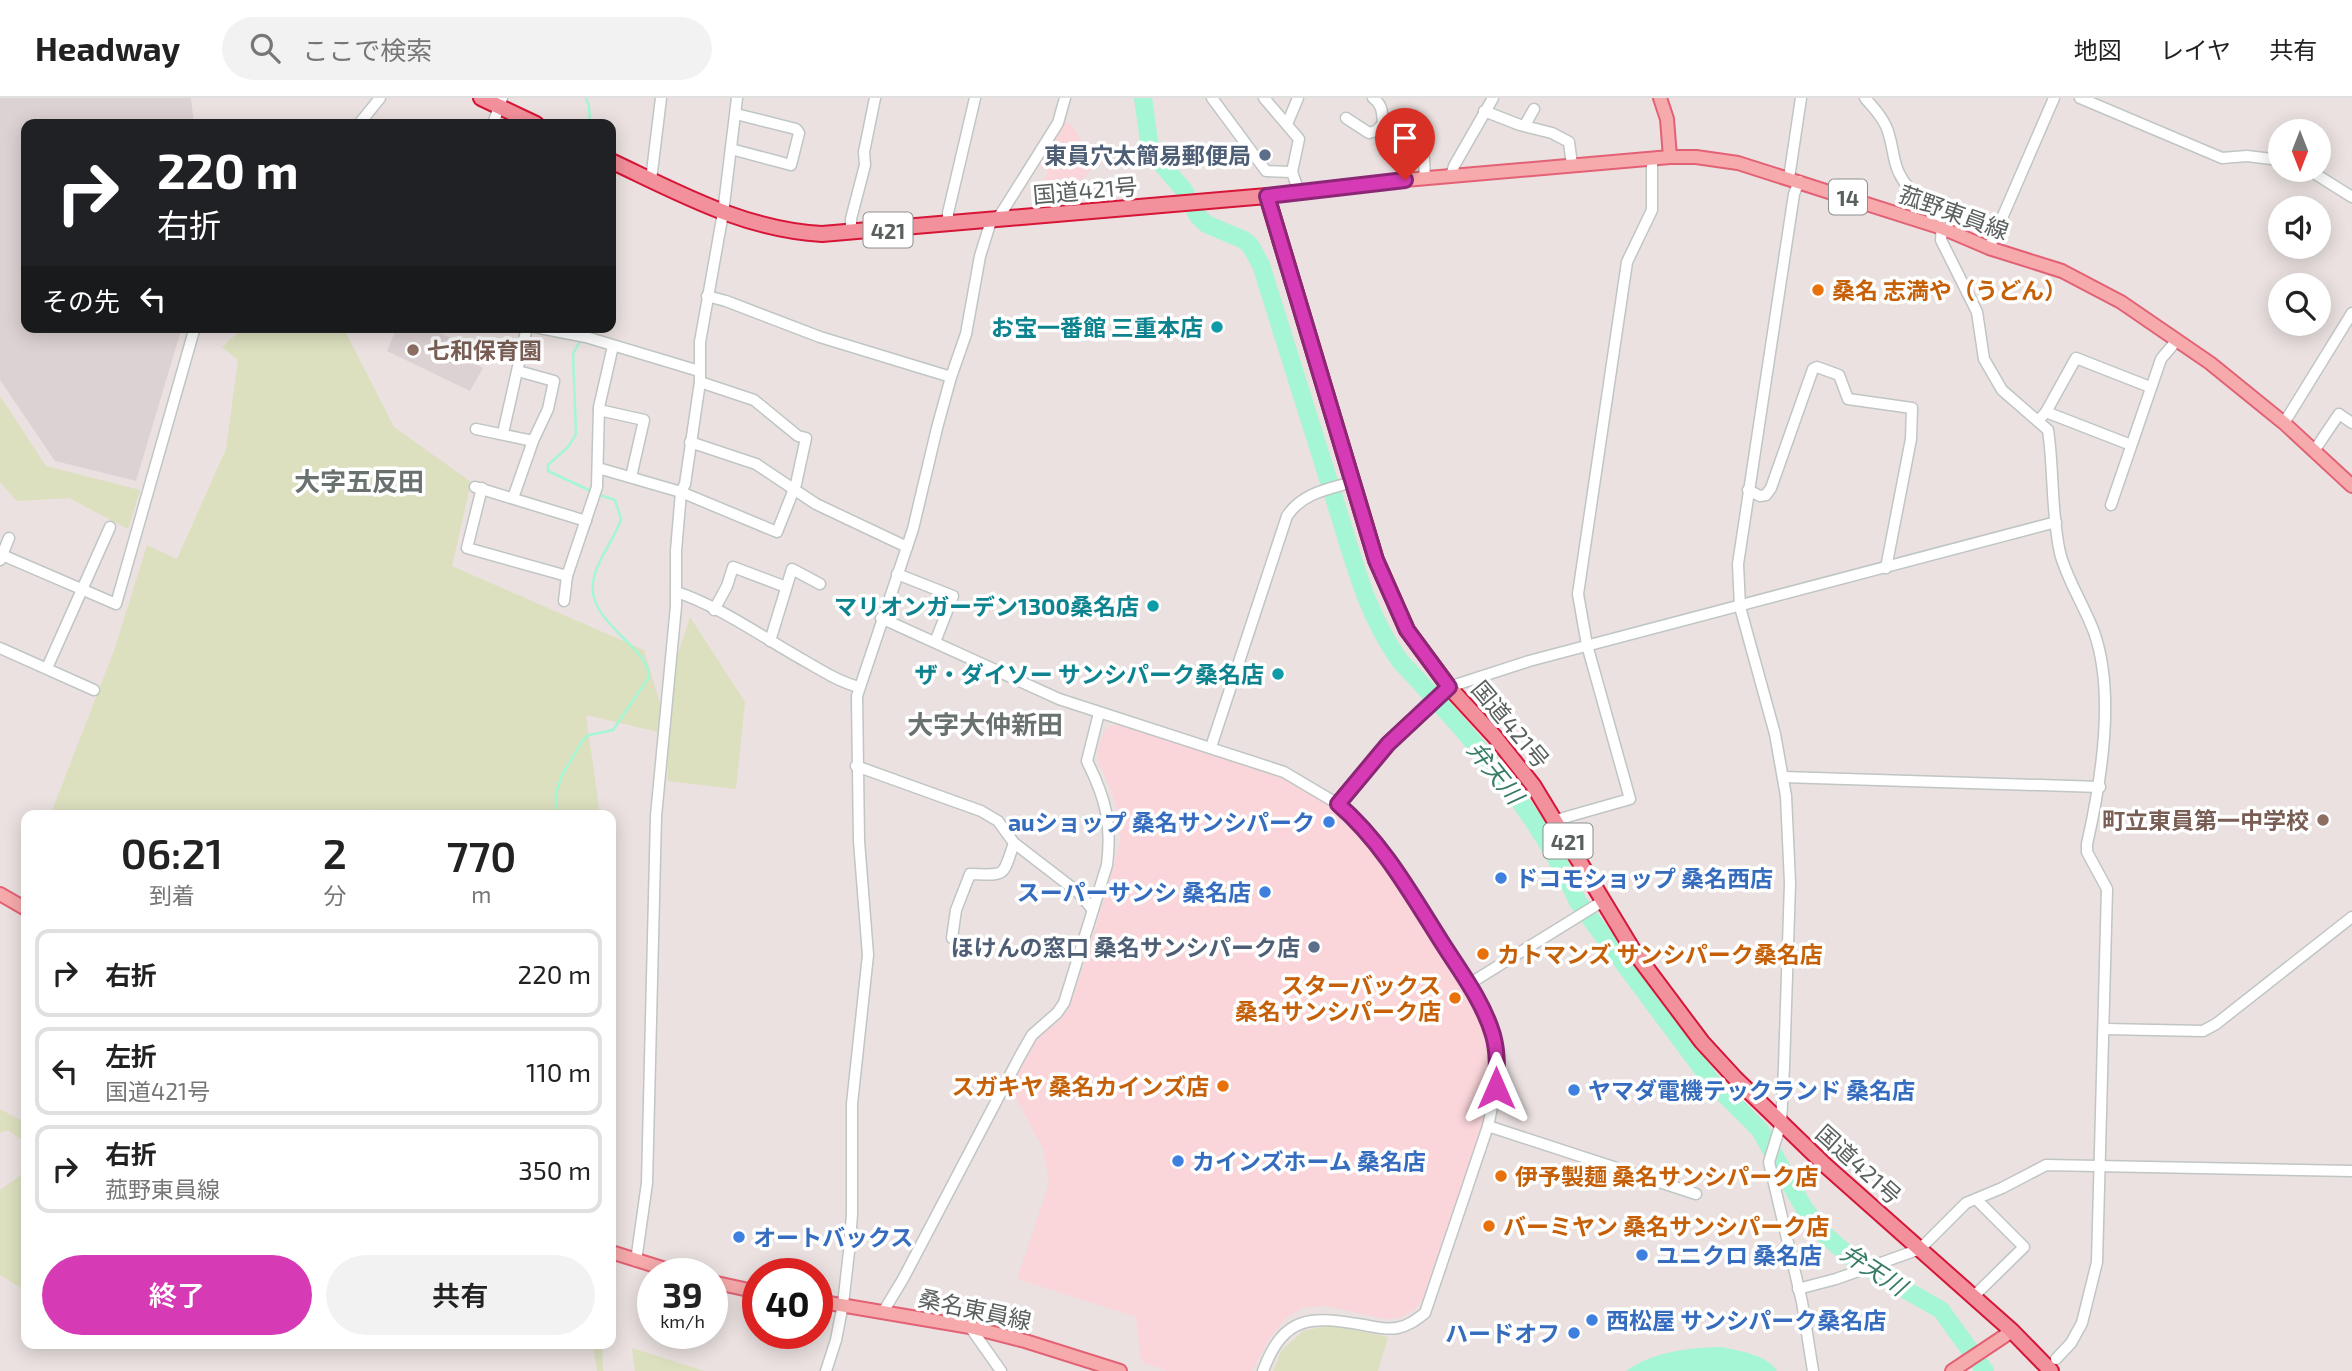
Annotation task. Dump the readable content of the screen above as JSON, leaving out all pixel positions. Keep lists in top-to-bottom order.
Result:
{
  "streets": {
    "highway": ["国道421号", "421"],
    "main road": ["14", "菰野東員線", "桑名東員線"]
  },
  "crossings": [
    ["国道421号", "菰野東員線"]
  ],
  "districts": ["大字五反田", "大字大仲新田"],
  "water": ["弁天川"],
  "places": [
    "東員穴太簡易郵便局",
    "桑名 志満や（うどん）",
    "お宝一番館 三重本店",
    "七和保育園",
    "マリオンガーデン1300桑名店",
    "ザ・ダイソー サンシパーク桑名店",
    "町立東員第一中学校",
    "auショップ 桑名サンシパーク",
    "ドコモショップ 桑名西店",
    "スーパーサンシ 桑名店",
    "ほけんの窓口 桑名サンシパーク店",
    "カトマンズ サンシパーク桑名店",
    "スターバックス 桑名サンシパーク店",
    "スガキヤ 桑名カインズ店",
    "ヤマダ電機テックランド 桑名店",
    "カインズホーム 桑名店",
    "伊予製麺 桑名サンシパーク店",
    "バーミヤン 桑名サンシパーク店",
    "オートバックス",
    "ユニクロ 桑名店",
    "西松屋 サンシパーク桑名店",
    "ハードオフ"
  ],
  "north": "bottom",
  "page": {
    "header": "Headway",
    "search": "ここで検索",
    "nav": ["地図", "レイヤ", "共有"],
    "turn": ["220 m", "右折"],
    "then": "その先",
    "eta": [
      "06:21",
      "到着",
      "2",
      "分",
      "770",
      "m"
    ],
    "list": [
      {
        "name": "右折",
        "value": "220 m"
      },
      {
        "name": "左折",
        "note": "国道421号",
        "value": "110 m"
      },
      {
        "name": "右折",
        "note": "菰野東員線",
        "value": "350 m"
      }
    ],
    "buttons": ["終了", "共有"],
    "speed": "39 km/h",
    "limit": "40"
  }
}
